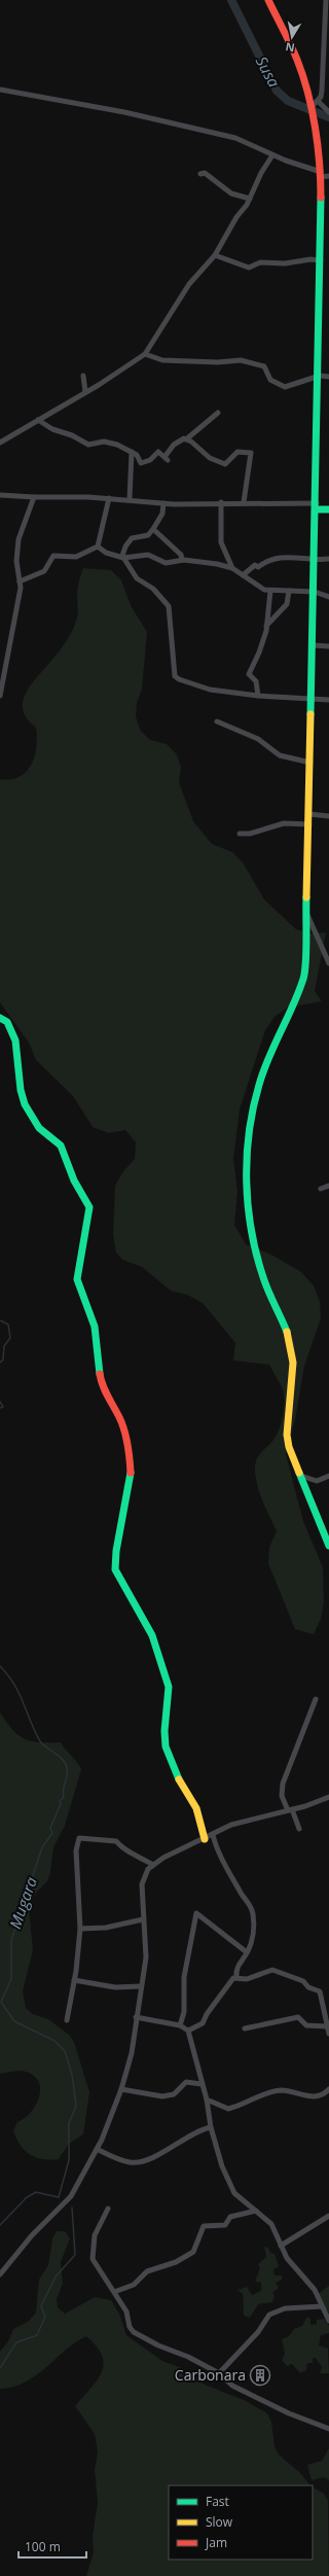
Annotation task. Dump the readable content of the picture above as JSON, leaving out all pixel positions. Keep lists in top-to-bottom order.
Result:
{
  "water": ["Susa", "Mugara"],
  "places": {
    "building": ["Carbonara"]
  },
  "legend": ["Fast", "Slow", "Jam"],
  "scale_bar": "100 m",
  "north": "bottom"
}
